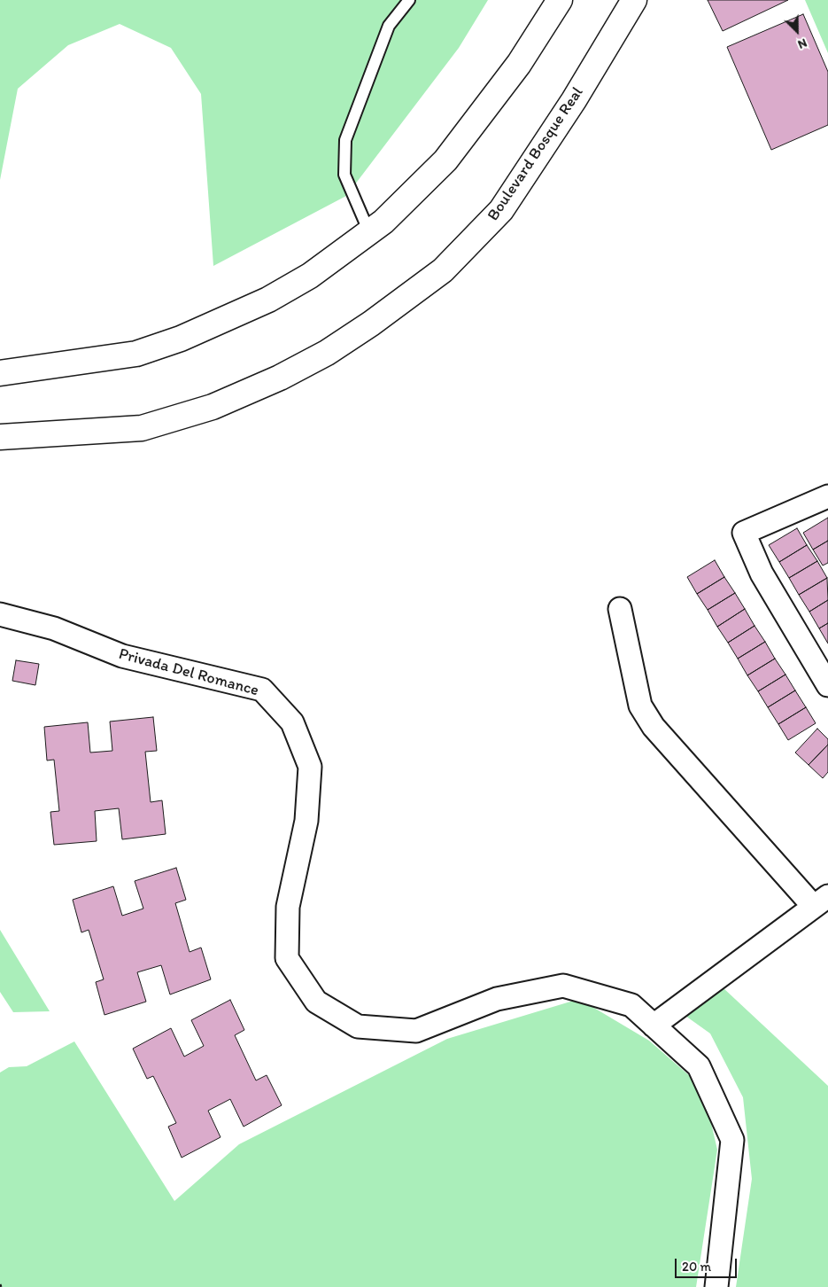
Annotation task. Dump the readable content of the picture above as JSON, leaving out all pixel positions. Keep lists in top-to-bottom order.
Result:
{
  "streets": {
    "street": ["Boulevard Bosque Real", "Privada Del Romance"]
  },
  "scale_bar": "20 m",
  "north": "bottom right"
}
